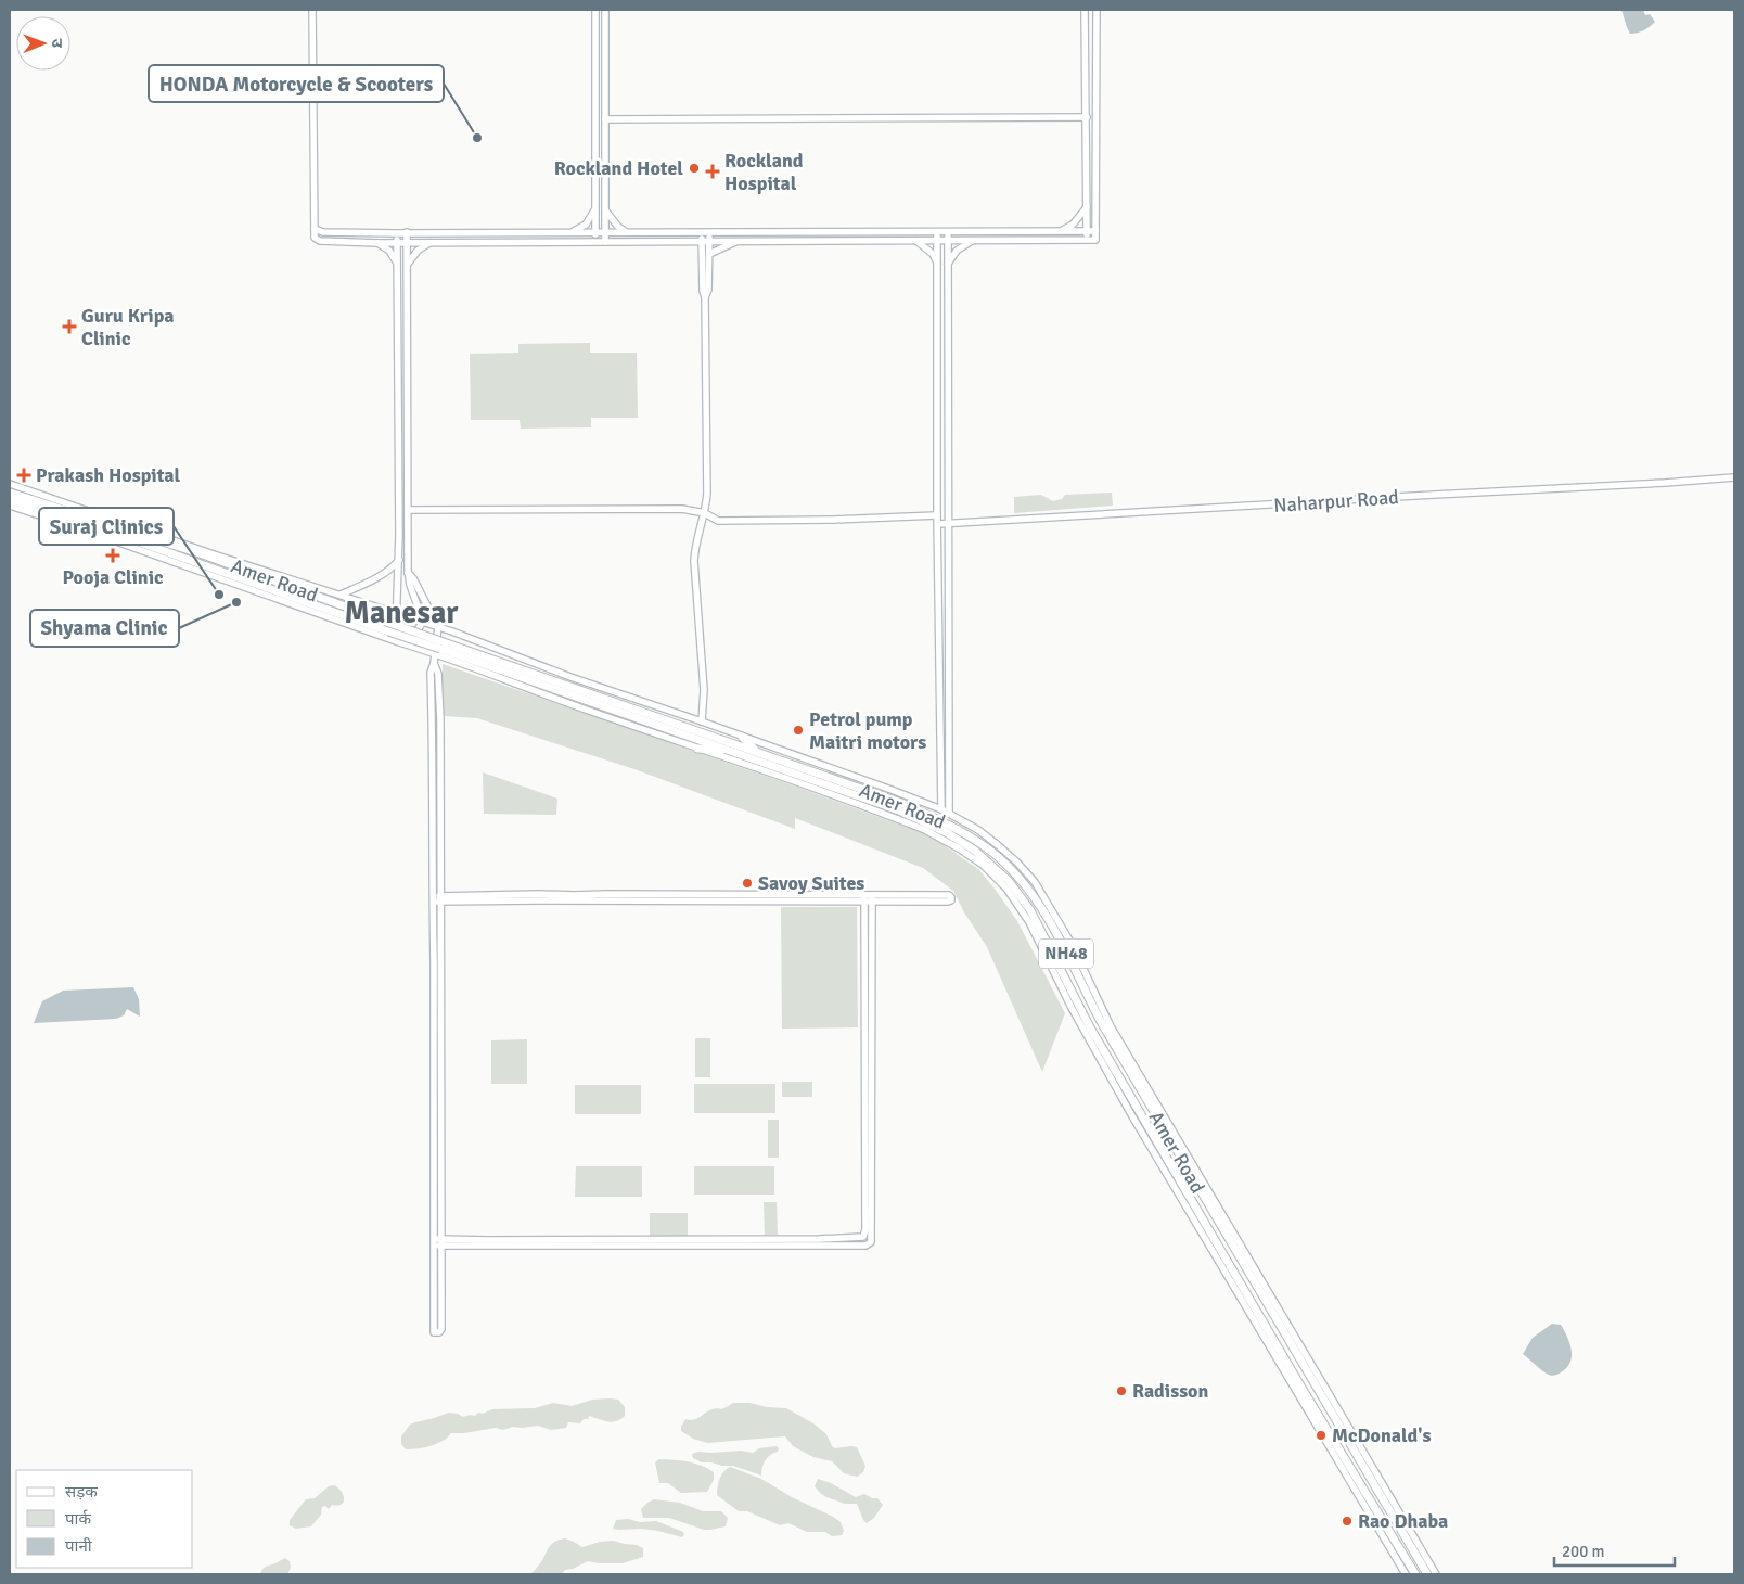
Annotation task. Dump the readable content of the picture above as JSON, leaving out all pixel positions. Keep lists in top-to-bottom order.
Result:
{
  "streets": {
    "highway": ["Amer Road", "NH48"],
    "street": ["Naharpur Road"]
  },
  "districts": ["Manesar"],
  "places": {
    "other": [
      "HONDA Motorcycle & Scooters",
      "Rockland Hotel",
      "Suraj Clinics",
      "Shyama Clinic",
      "Petrol pump Maitri motors",
      "Savoy Suites",
      "Radisson",
      "McDonald's",
      "Rao Dhaba"
    ],
    "health": [
      "Rockland Hospital",
      "Guru Kripa Clinic",
      "Prakash Hospital",
      "Pooja Clinic"
    ]
  },
  "legend": ["सड़क", "पार्क", "पानी"],
  "scale_bar": "200 m",
  "north": "right"
}
